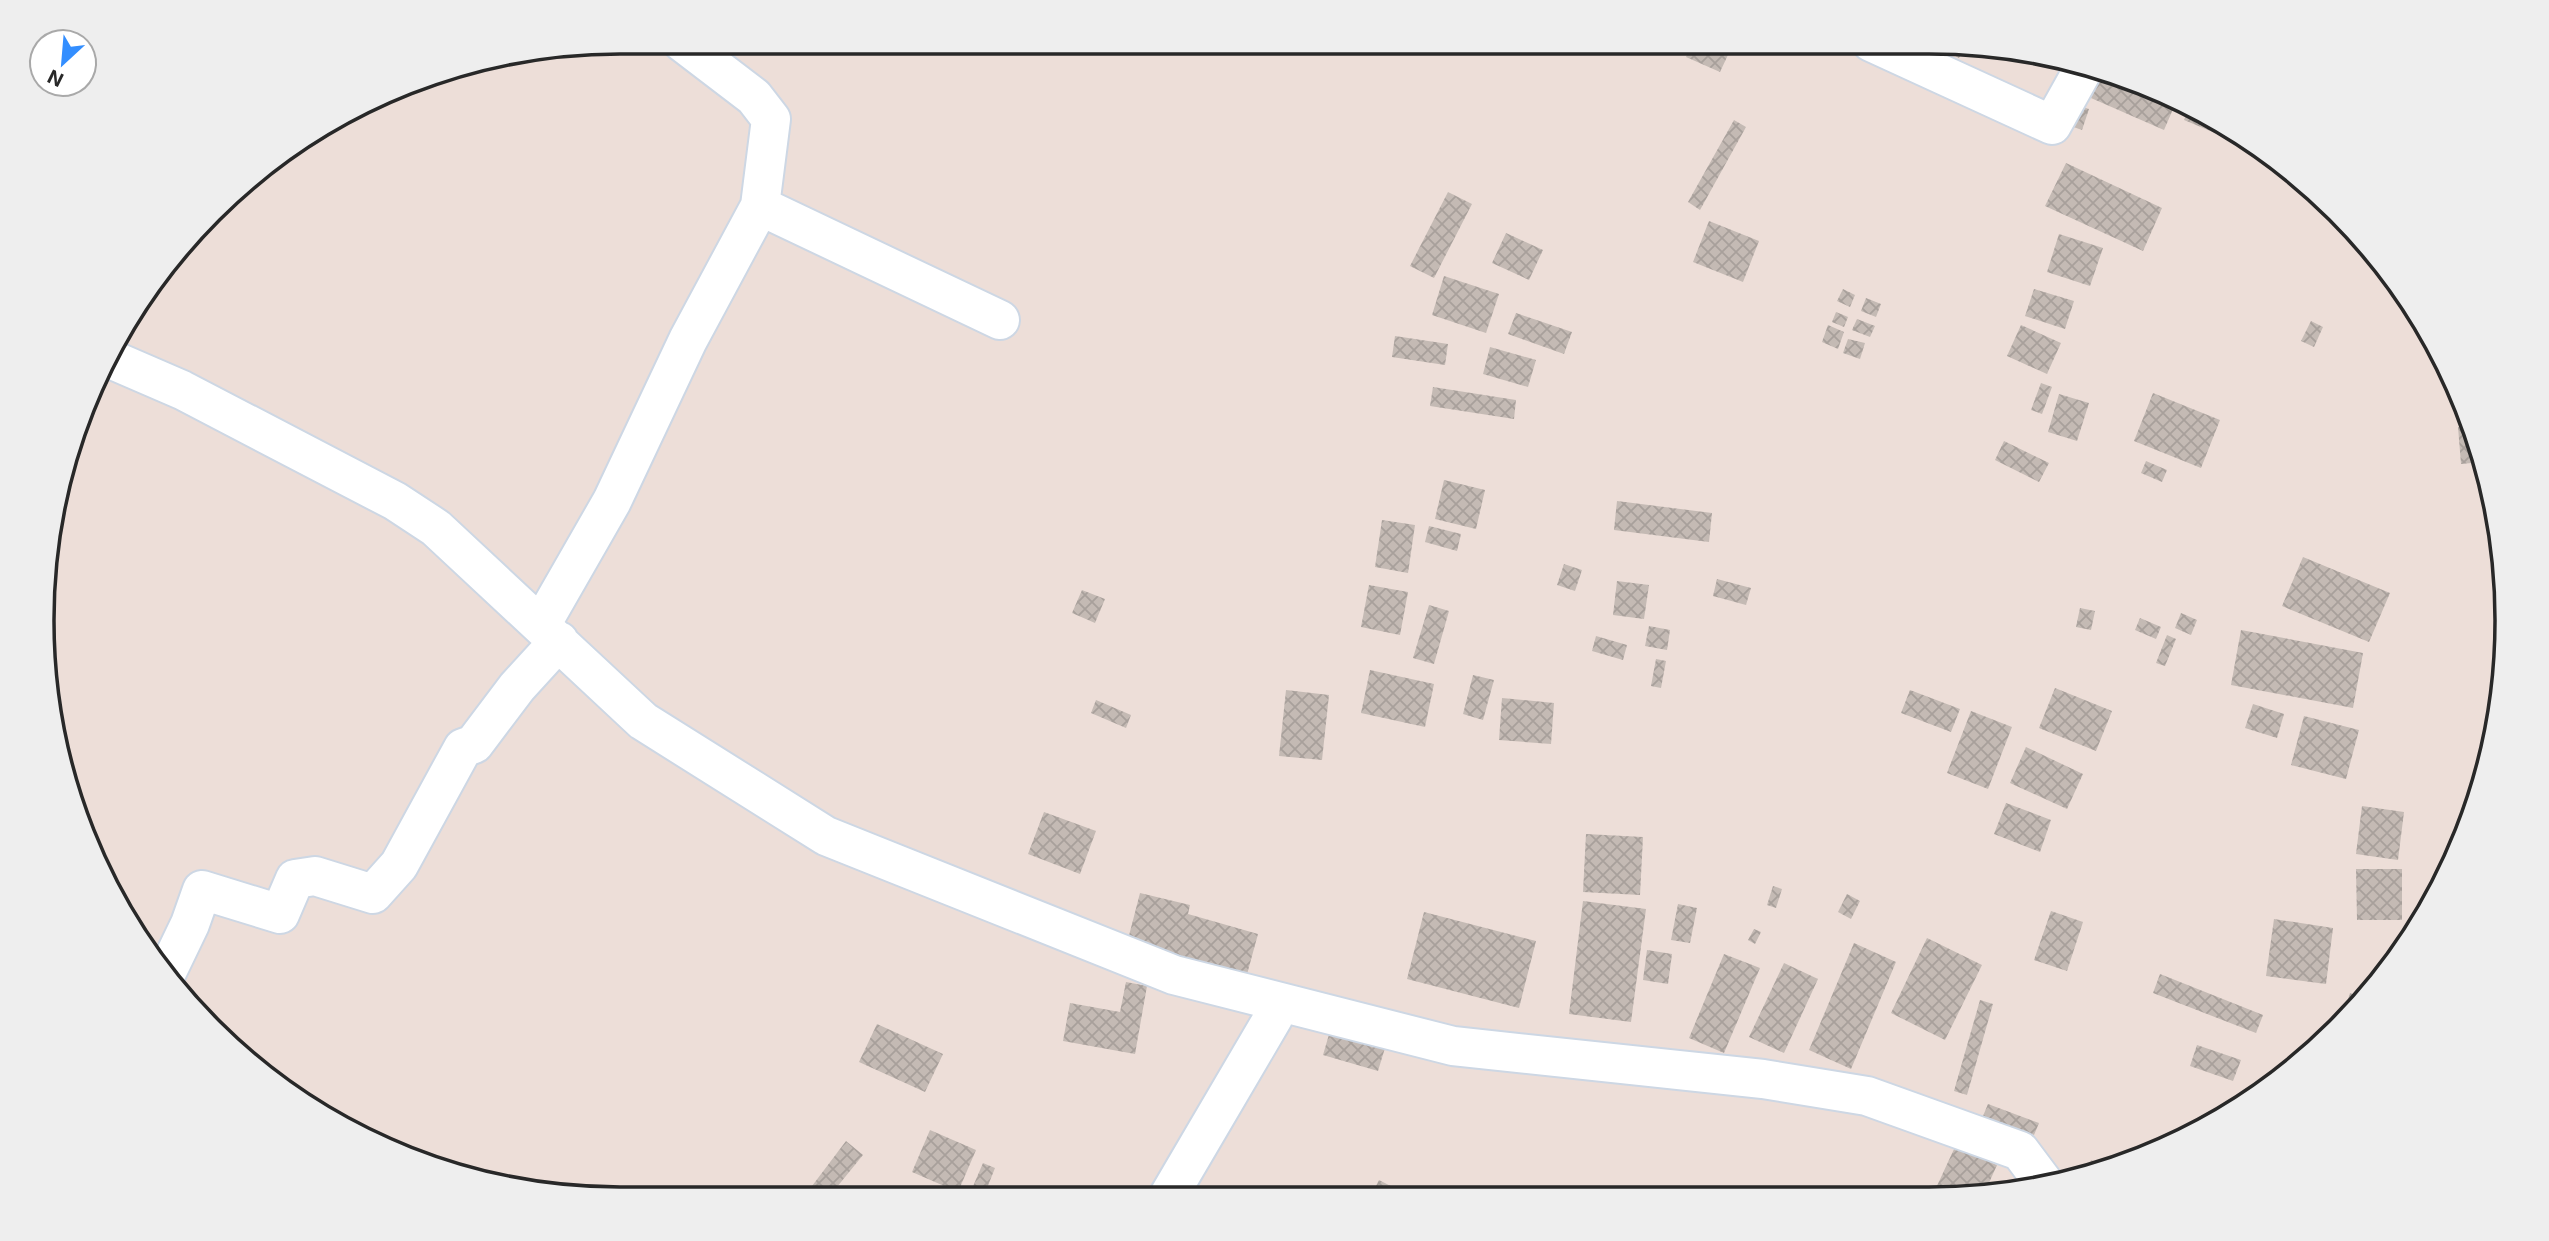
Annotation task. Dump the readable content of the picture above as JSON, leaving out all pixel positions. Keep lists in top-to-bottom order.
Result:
{
  "north": "bottom left"
}
